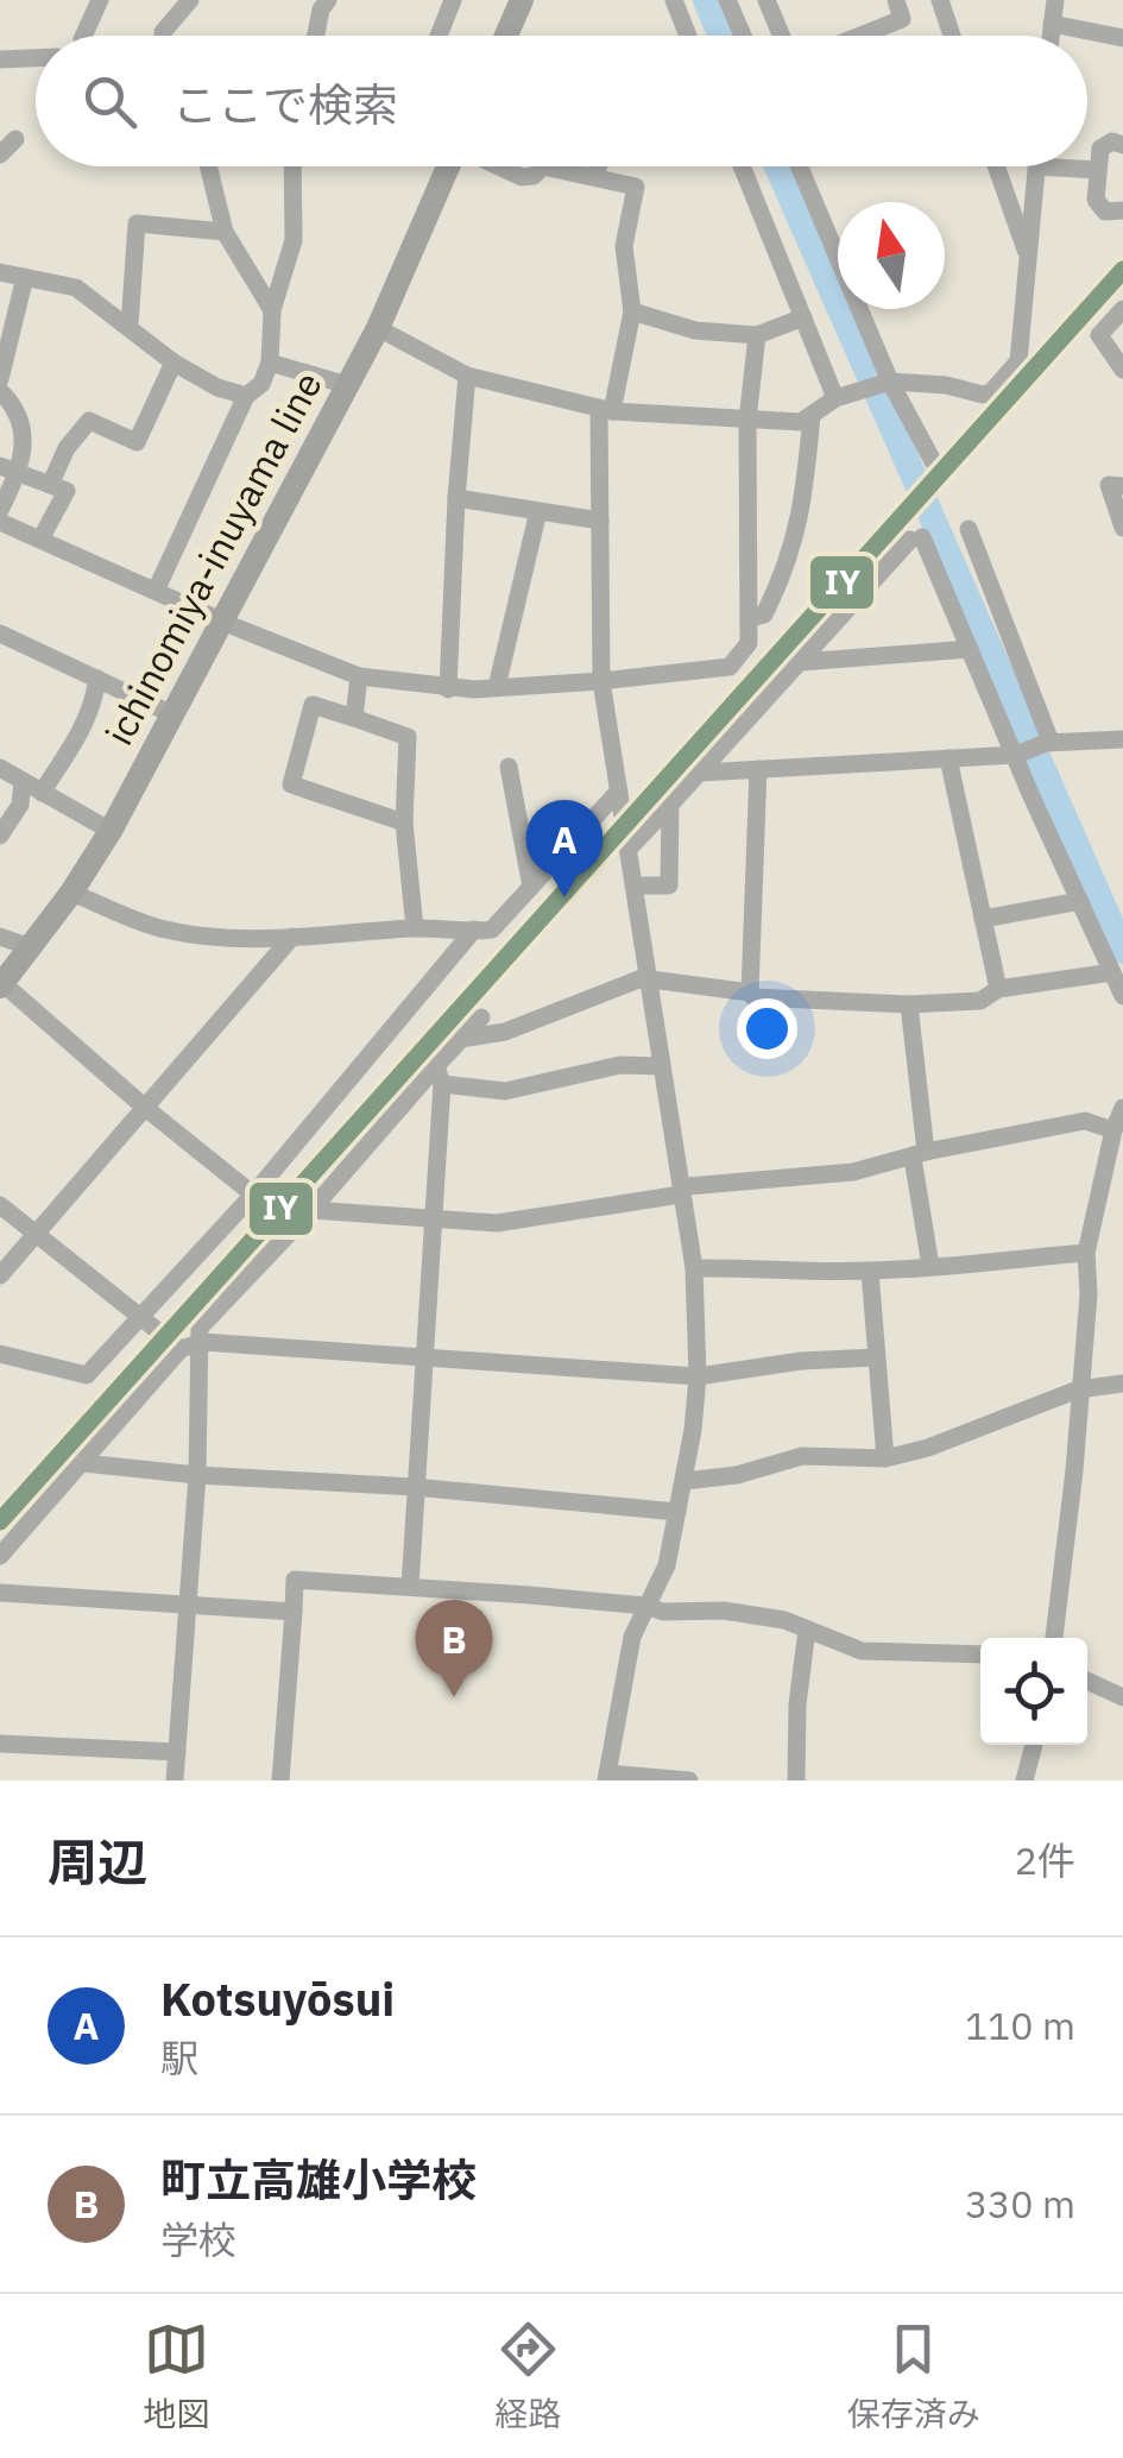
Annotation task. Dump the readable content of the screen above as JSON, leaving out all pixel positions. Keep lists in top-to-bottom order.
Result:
{
  "streets": {
    "main road": ["ichinomiya-inuyama line"]
  },
  "lines": ["transit line IY"],
  "north": "top",
  "page": {
    "search": "ここで検索",
    "pins": ["A", "B"],
    "heading": ["周辺", "2件"],
    "list": [
      {
        "mark": "A",
        "name": "Kotsuyōsui",
        "note": "駅",
        "value": "110 m"
      },
      {
        "mark": "B",
        "name": "町立高雄小学校",
        "note": "学校",
        "value": "330 m"
      }
    ],
    "nav": ["地図", "経路", "保存済み"]
  }
}
